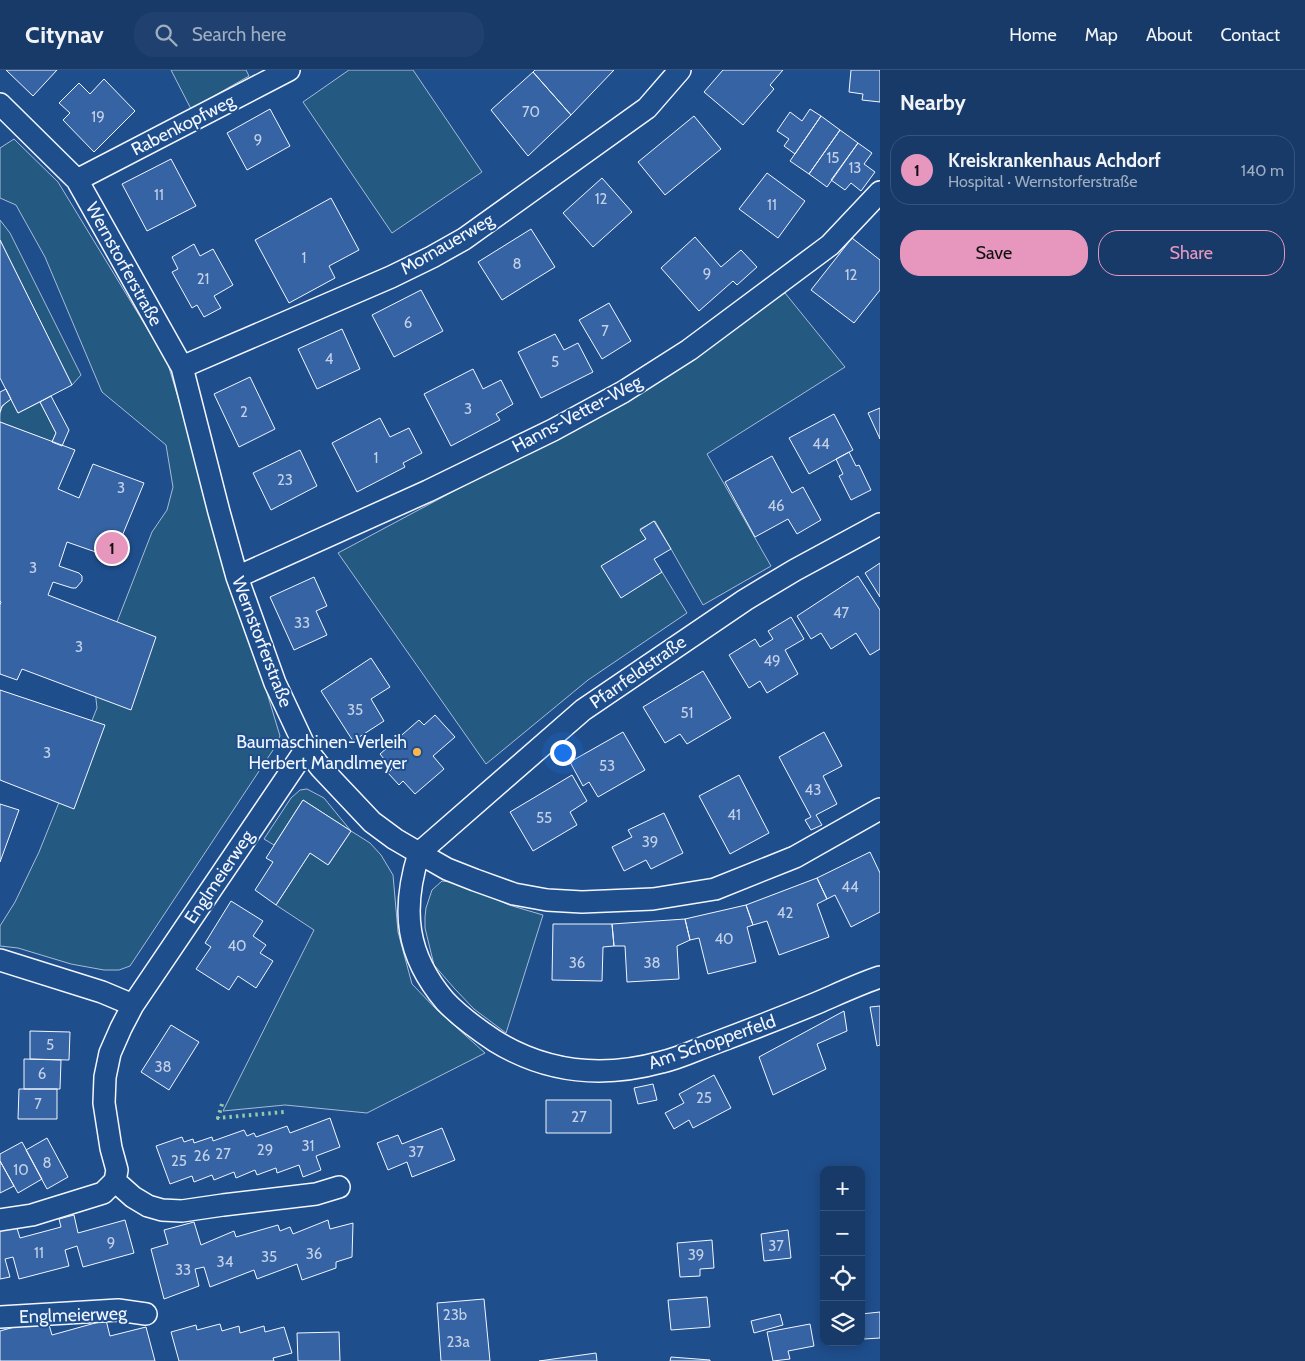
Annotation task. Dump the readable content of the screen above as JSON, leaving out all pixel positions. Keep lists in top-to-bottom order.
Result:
{
  "streets": {
    "street": [
      "Rabenkopfweg",
      "Mornauerweg",
      "Wernstorferstraße",
      "Hanns-Vetter-Weg",
      "Pfarrfeldstraße",
      "Englmeierweg",
      "Am Schopperfeld"
    ]
  },
  "crossings": [
    ["Rabenkopfweg", "Wernstorferstraße"],
    ["Mornauerweg", "Wernstorferstraße"],
    ["Wernstorferstraße", "Hanns-Vetter-Weg"],
    ["Wernstorferstraße", "Pfarrfeldstraße"],
    ["Wernstorferstraße", "Englmeierweg"],
    ["Wernstorferstraße", "Am Schopperfeld"],
    ["Pfarrfeldstraße", "Am Schopperfeld"]
  ],
  "places": ["Baumaschinen-Verleih Herbert Mandlmeyer"],
  "house_numbers": [
    "70",
    "19",
    "9",
    "15",
    "13",
    "11",
    "12",
    "11",
    "1",
    "8",
    "9",
    "12",
    "21",
    "6",
    "7",
    "4",
    "5",
    "3",
    "2",
    "44",
    "1",
    "23",
    "3",
    "46",
    "3",
    "47",
    "33",
    "3",
    "49",
    "35",
    "51",
    "3",
    "53",
    "43",
    "41",
    "55",
    "39",
    "44",
    "42",
    "40",
    "40",
    "36",
    "38",
    "5",
    "38",
    "6",
    "25",
    "7",
    "27",
    "31",
    "29",
    "37",
    "27",
    "26",
    "25",
    "8",
    "10",
    "9",
    "37",
    "11",
    "36",
    "39",
    "35",
    "34",
    "33",
    "23b",
    "23a"
  ],
  "page": {
    "header": "Citynav",
    "search": "Search here",
    "nav": [
      "Home",
      "Map",
      "About",
      "Contact"
    ],
    "heading": "Nearby",
    "list": [
      {
        "mark": "1",
        "name": "Kreiskrankenhaus Achdorf",
        "note": "Hospital · Wernstorferstraße",
        "value": "140 m"
      }
    ],
    "buttons": ["Save", "Share"],
    "pins": "1",
    "map_buttons": ["+", "−"]
  }
}
